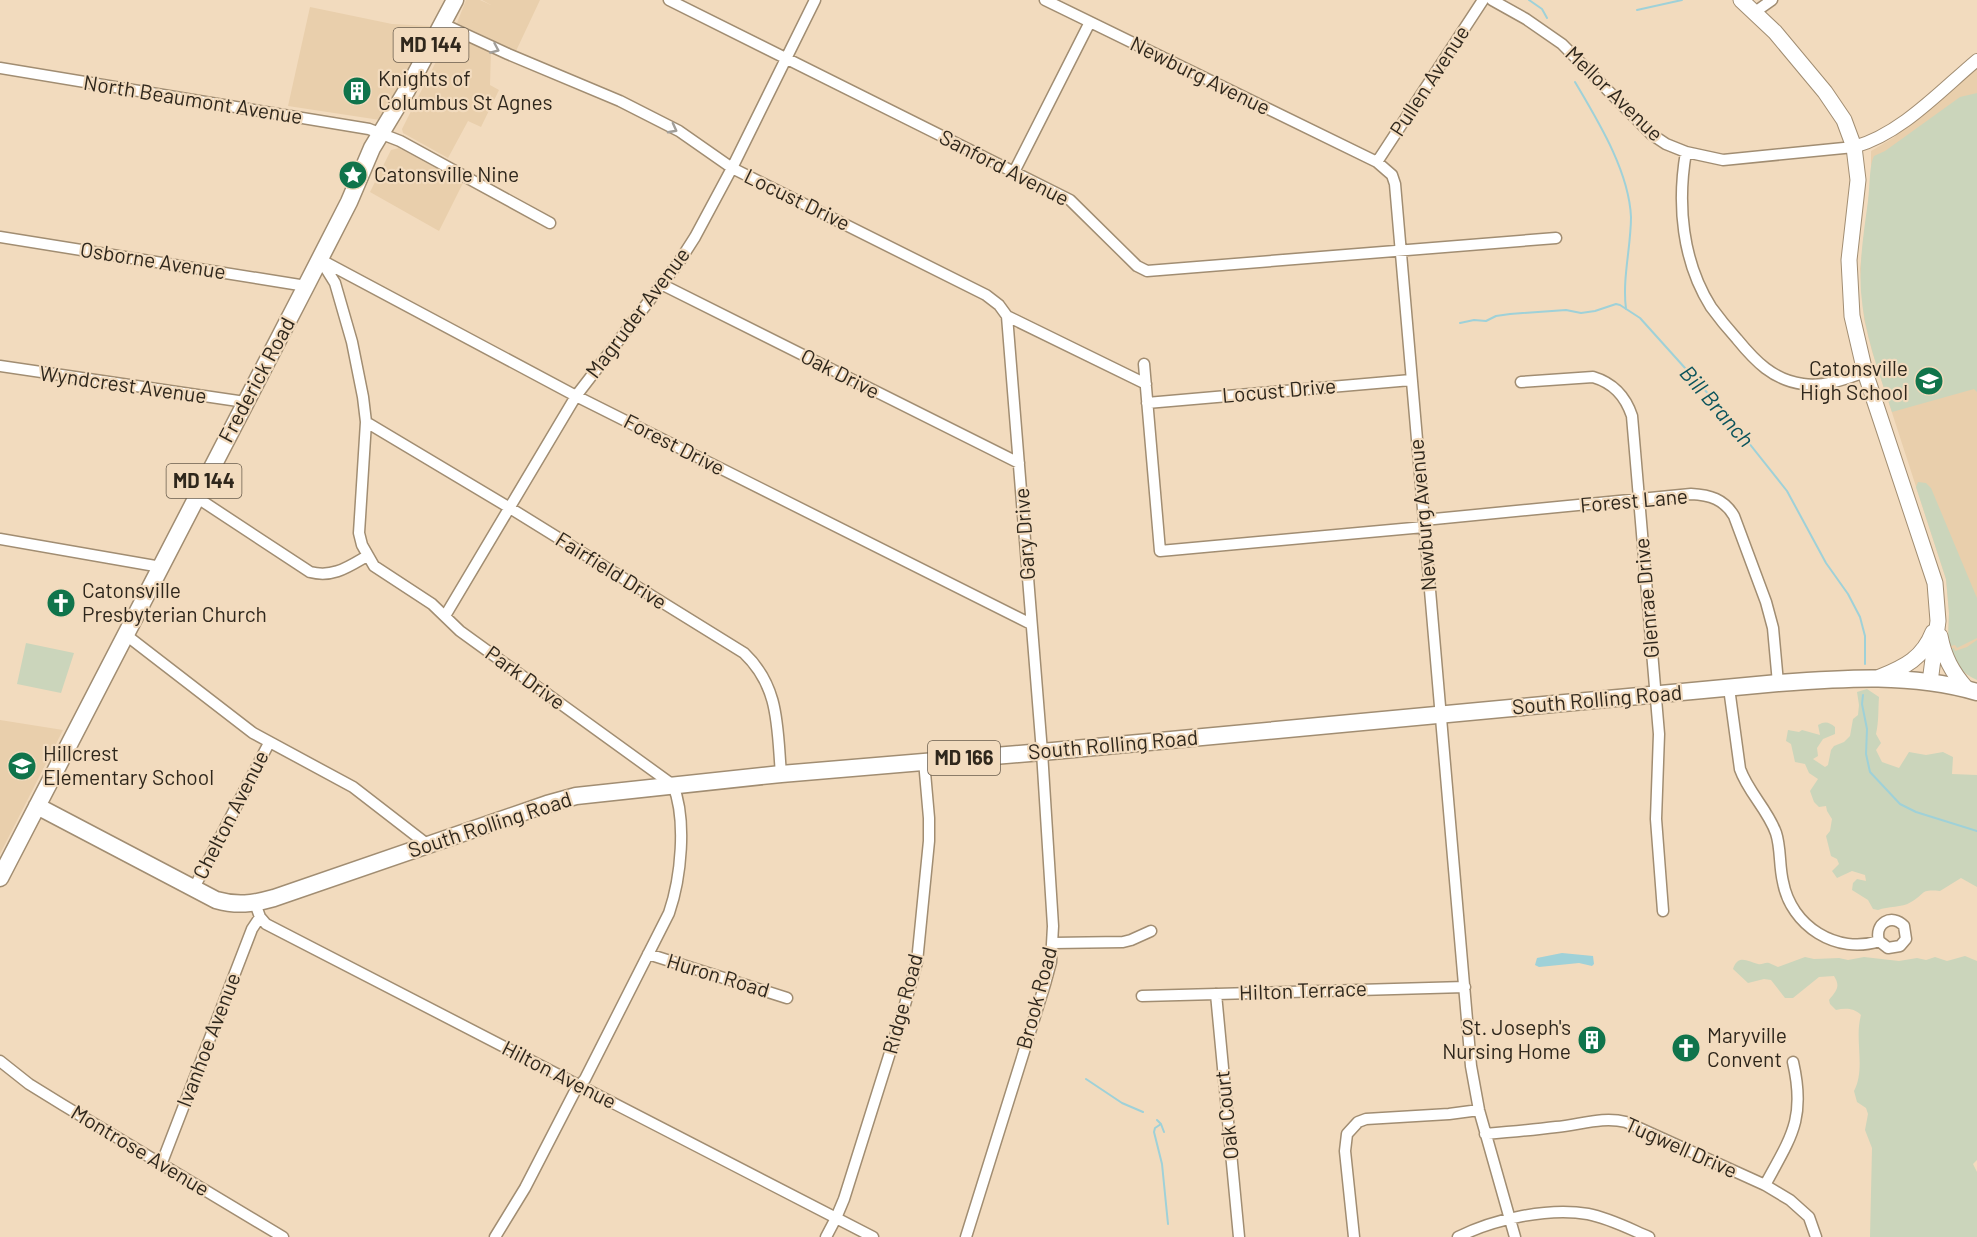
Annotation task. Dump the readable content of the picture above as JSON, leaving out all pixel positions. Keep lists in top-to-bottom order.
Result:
{
  "streets": {
    "main road": [
      "MD 144",
      "Frederick Road",
      "South Rolling Road",
      "MD 166"
    ],
    "street": [
      "Newburg Avenue",
      "Pullen Avenue",
      "Mellor Avenue",
      "North Beaumont Avenue",
      "Sanford Avenue",
      "Locust Drive",
      "Osborne Avenue",
      "Magruder Avenue",
      "Oak Drive",
      "Wyndcrest Avenue",
      "Forest Drive",
      "Forest Lane",
      "Gary Drive",
      "Fairfield Drive",
      "Glenrae Drive",
      "Park Drive",
      "Chelton Avenue",
      "Huron Road",
      "Hilton Terrace",
      "Brook Road",
      "Ridge Road",
      "Ivanhoe Avenue",
      "Hilton Avenue",
      "Oak Court",
      "Tugwell Drive",
      "Montrose Avenue"
    ]
  },
  "crossings": [
    ["Newburg Avenue", "Pullen Avenue"],
    ["Newburg Avenue", "Sanford Avenue"],
    ["Newburg Avenue", "Locust Drive"],
    ["Newburg Avenue", "Forest Lane"],
    ["Newburg Avenue", "South Rolling Road"],
    ["Newburg Avenue", "Hilton Terrace"],
    ["Newburg Avenue", "Tugwell Drive"],
    ["North Beaumont Avenue", "Frederick Road"],
    ["Sanford Avenue", "Magruder Avenue"],
    ["Locust Drive", "Magruder Avenue"],
    ["Locust Drive", "Frederick Road"],
    ["Locust Drive", "Forest Lane"],
    ["Locust Drive", "Gary Drive"],
    ["Osborne Avenue", "Frederick Road"],
    ["Magruder Avenue", "Oak Drive"],
    ["Magruder Avenue", "Forest Drive"],
    ["Magruder Avenue", "Fairfield Drive"],
    ["Magruder Avenue", "Park Drive"],
    ["Oak Drive", "Gary Drive"],
    ["Frederick Road", "Wyndcrest Avenue"],
    ["Frederick Road", "Forest Drive"],
    ["Frederick Road", "South Rolling Road"],
    ["Forest Drive", "Gary Drive"],
    ["Forest Lane", "Glenrae Drive"],
    ["Forest Lane", "South Rolling Road"],
    ["Gary Drive", "South Rolling Road"],
    ["Gary Drive", "Brook Road"],
    ["Fairfield Drive", "South Rolling Road"],
    ["Glenrae Drive", "South Rolling Road"],
    ["Park Drive", "South Rolling Road"],
    ["South Rolling Road", "Chelton Avenue"],
    ["South Rolling Road", "Brook Road"],
    ["South Rolling Road", "Ridge Road"],
    ["South Rolling Road", "Ivanhoe Avenue"],
    ["South Rolling Road", "Hilton Avenue"],
    ["Hilton Terrace", "Oak Court"],
    ["Ridge Road", "Hilton Avenue"],
    ["Ivanhoe Avenue", "Hilton Avenue"],
    ["Ivanhoe Avenue", "Montrose Avenue"]
  ],
  "water": ["Bill Branch"],
  "places": {
    "building": ["Knights of Columbus St Agnes", "St. Joseph's Nursing Home"],
    "place": ["Catonsville Nine"],
    "school or university": ["Catonsville High School", "Hillcrest Elementary School"],
    "church": ["Catonsville Presbyterian Church", "Maryville Convent"]
  }
}
